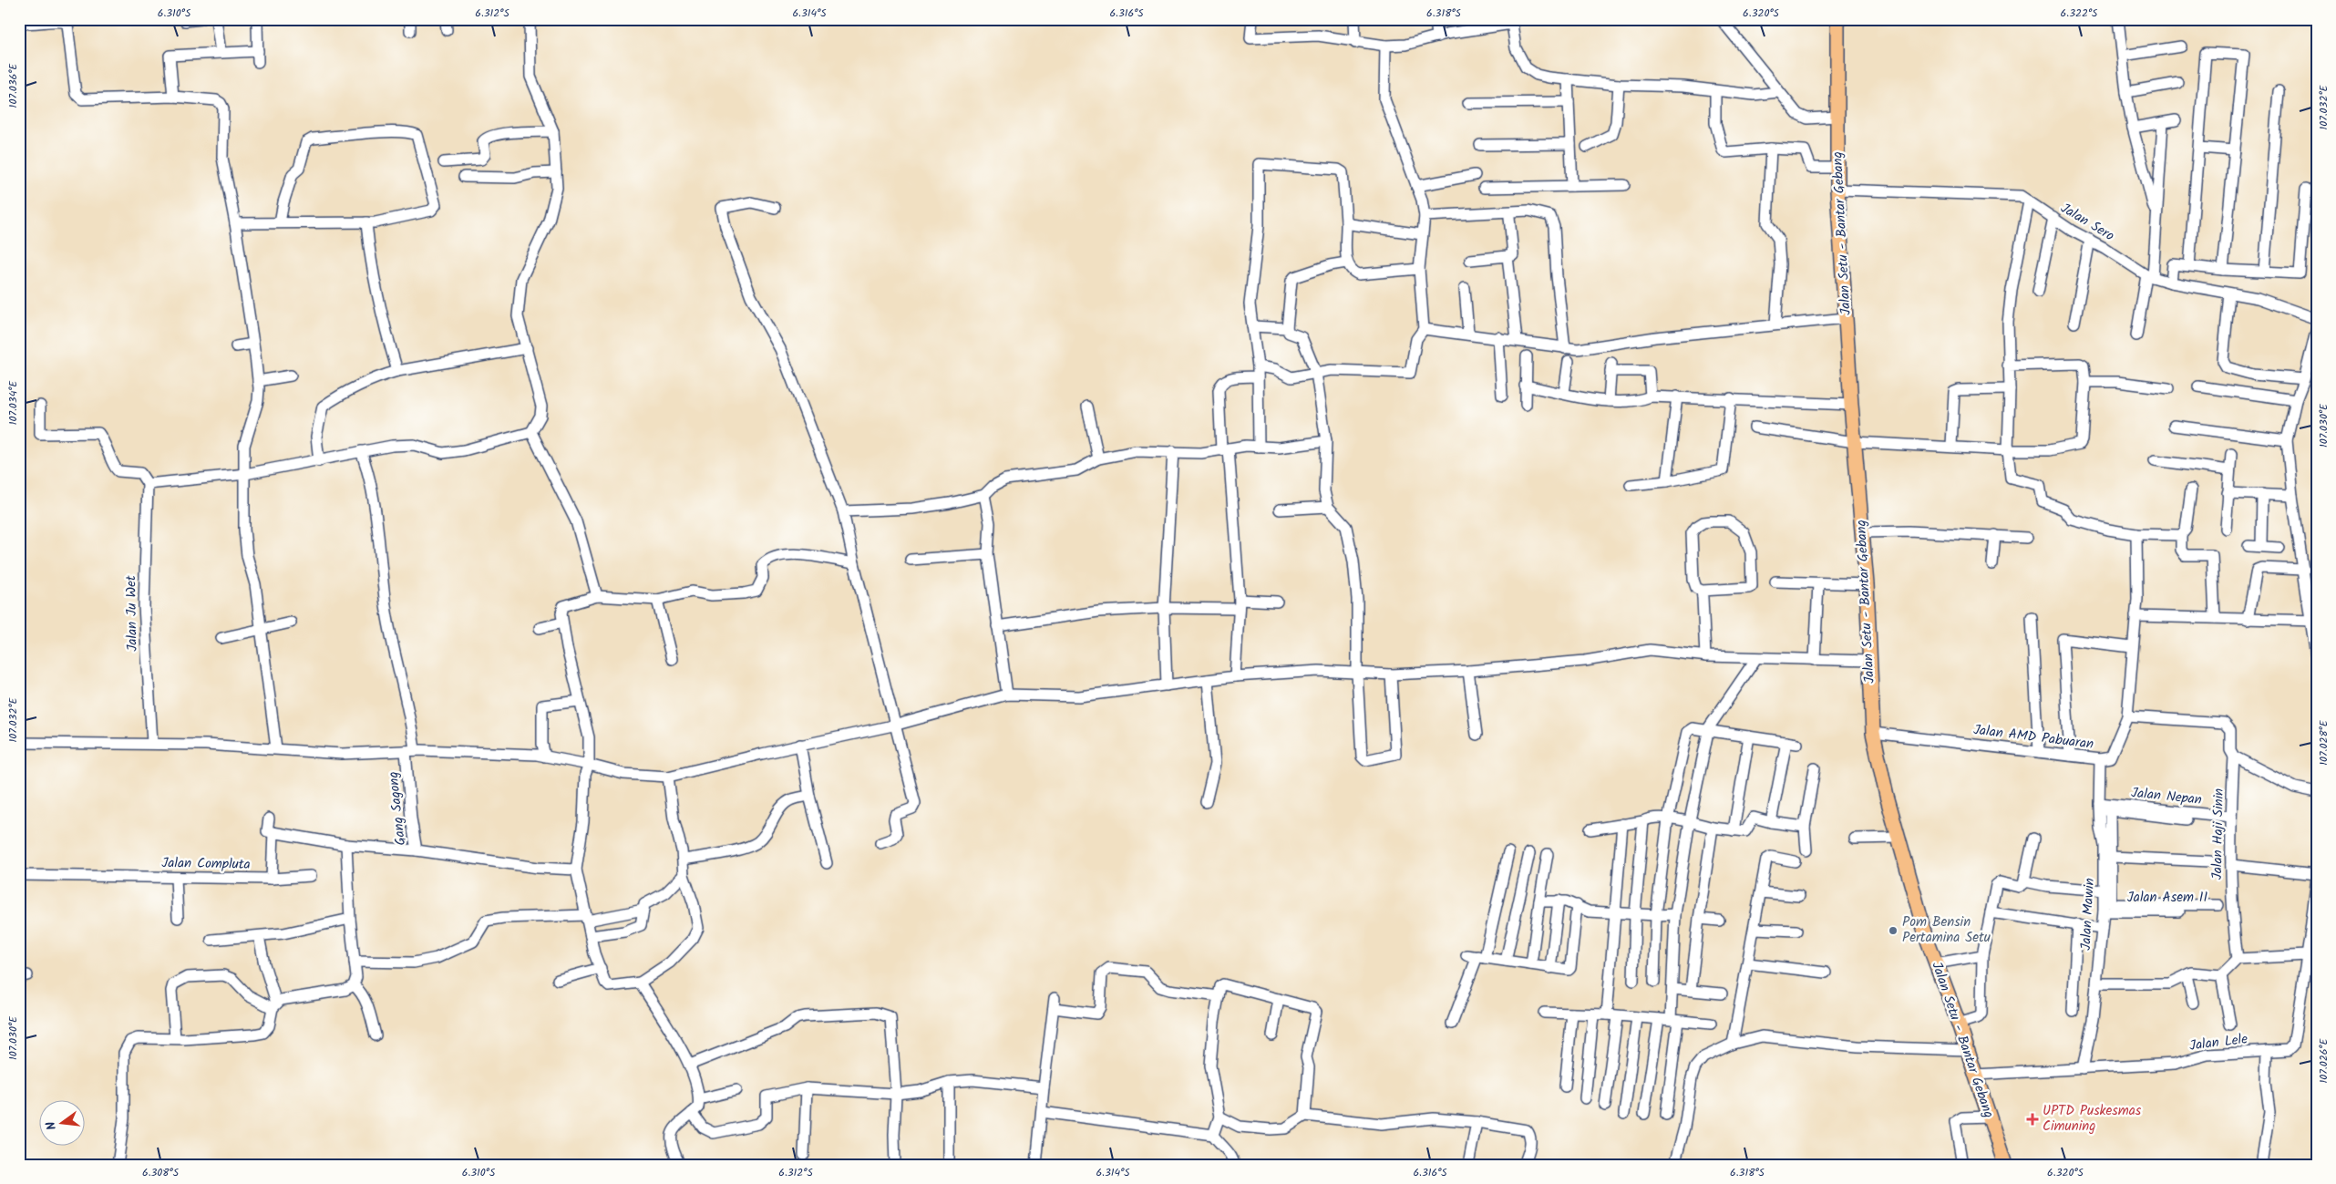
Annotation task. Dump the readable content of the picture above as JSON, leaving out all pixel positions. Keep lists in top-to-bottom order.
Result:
{
  "streets": {
    "main road": ["Jalan Setu - Bantar Gebang"],
    "street": [
      "Jalan Sero",
      "Jalan Ju Wet",
      "Jalan AMD Pabuaran",
      "Jalan Nepan",
      "Gang Sagong",
      "Jalan Haji Sinin",
      "Jalan Compluta",
      "Jalan Asem II",
      "Jalan Mawin",
      "Jalan Lele"
    ]
  },
  "crossings": [
    ["Jalan Sero", "Jalan Setu - Bantar Gebang"],
    ["Jalan Setu - Bantar Gebang", "Jalan AMD Pabuaran"],
    ["Jalan Setu - Bantar Gebang", "Jalan Lele"],
    ["Jalan AMD Pabuaran", "Jalan Haji Sinin"],
    ["Jalan AMD Pabuaran", "Jalan Mawin"],
    ["Jalan Nepan", "Jalan Haji Sinin"],
    ["Jalan Nepan", "Jalan Mawin"],
    ["Jalan Haji Sinin", "Jalan Asem II"],
    ["Jalan Asem II", "Jalan Mawin"],
    ["Jalan Mawin", "Jalan Lele"]
  ],
  "places": {
    "other": ["Pom Bensin Pertamina Setu"],
    "health": ["UPTD Puskesmas Cimuning"]
  },
  "north": "left",
  "coordinates": [
    "6.310°S",
    "6.312°S",
    "6.314°S",
    "6.316°S",
    "6.318°S",
    "6.320°S",
    "6.322°S",
    "107.036°E",
    "107.032°E",
    "107.034°E",
    "107.030°E",
    "107.028°E",
    "107.026°E",
    "6.308°S"
  ]
}
